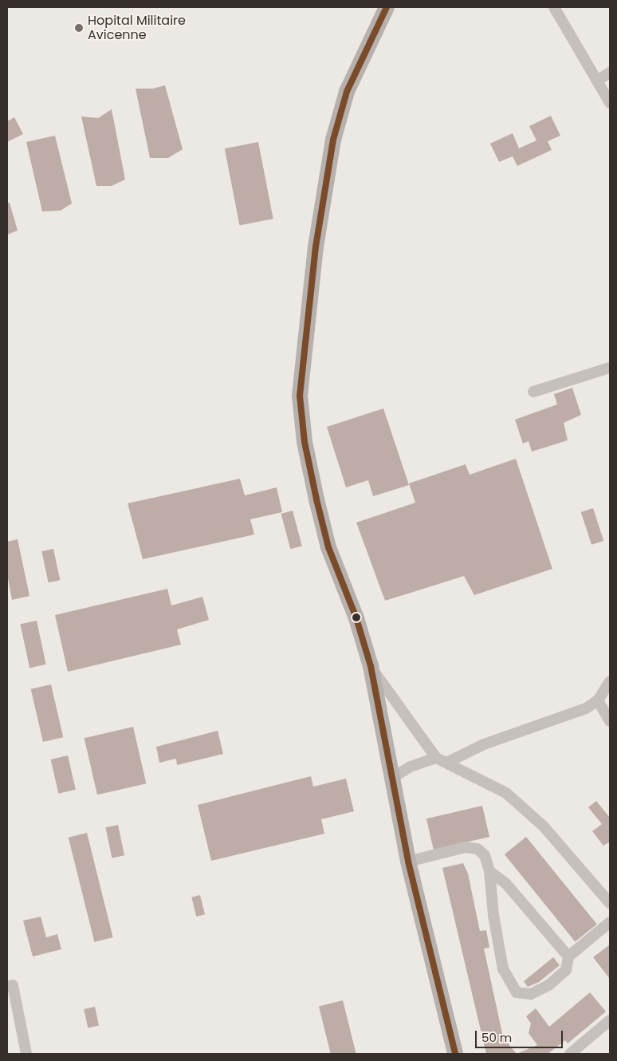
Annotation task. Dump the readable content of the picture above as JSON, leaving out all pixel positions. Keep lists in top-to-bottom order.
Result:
{
  "places": ["Hopital Militaire Avicenne"],
  "scale_bar": "50 m"
}
